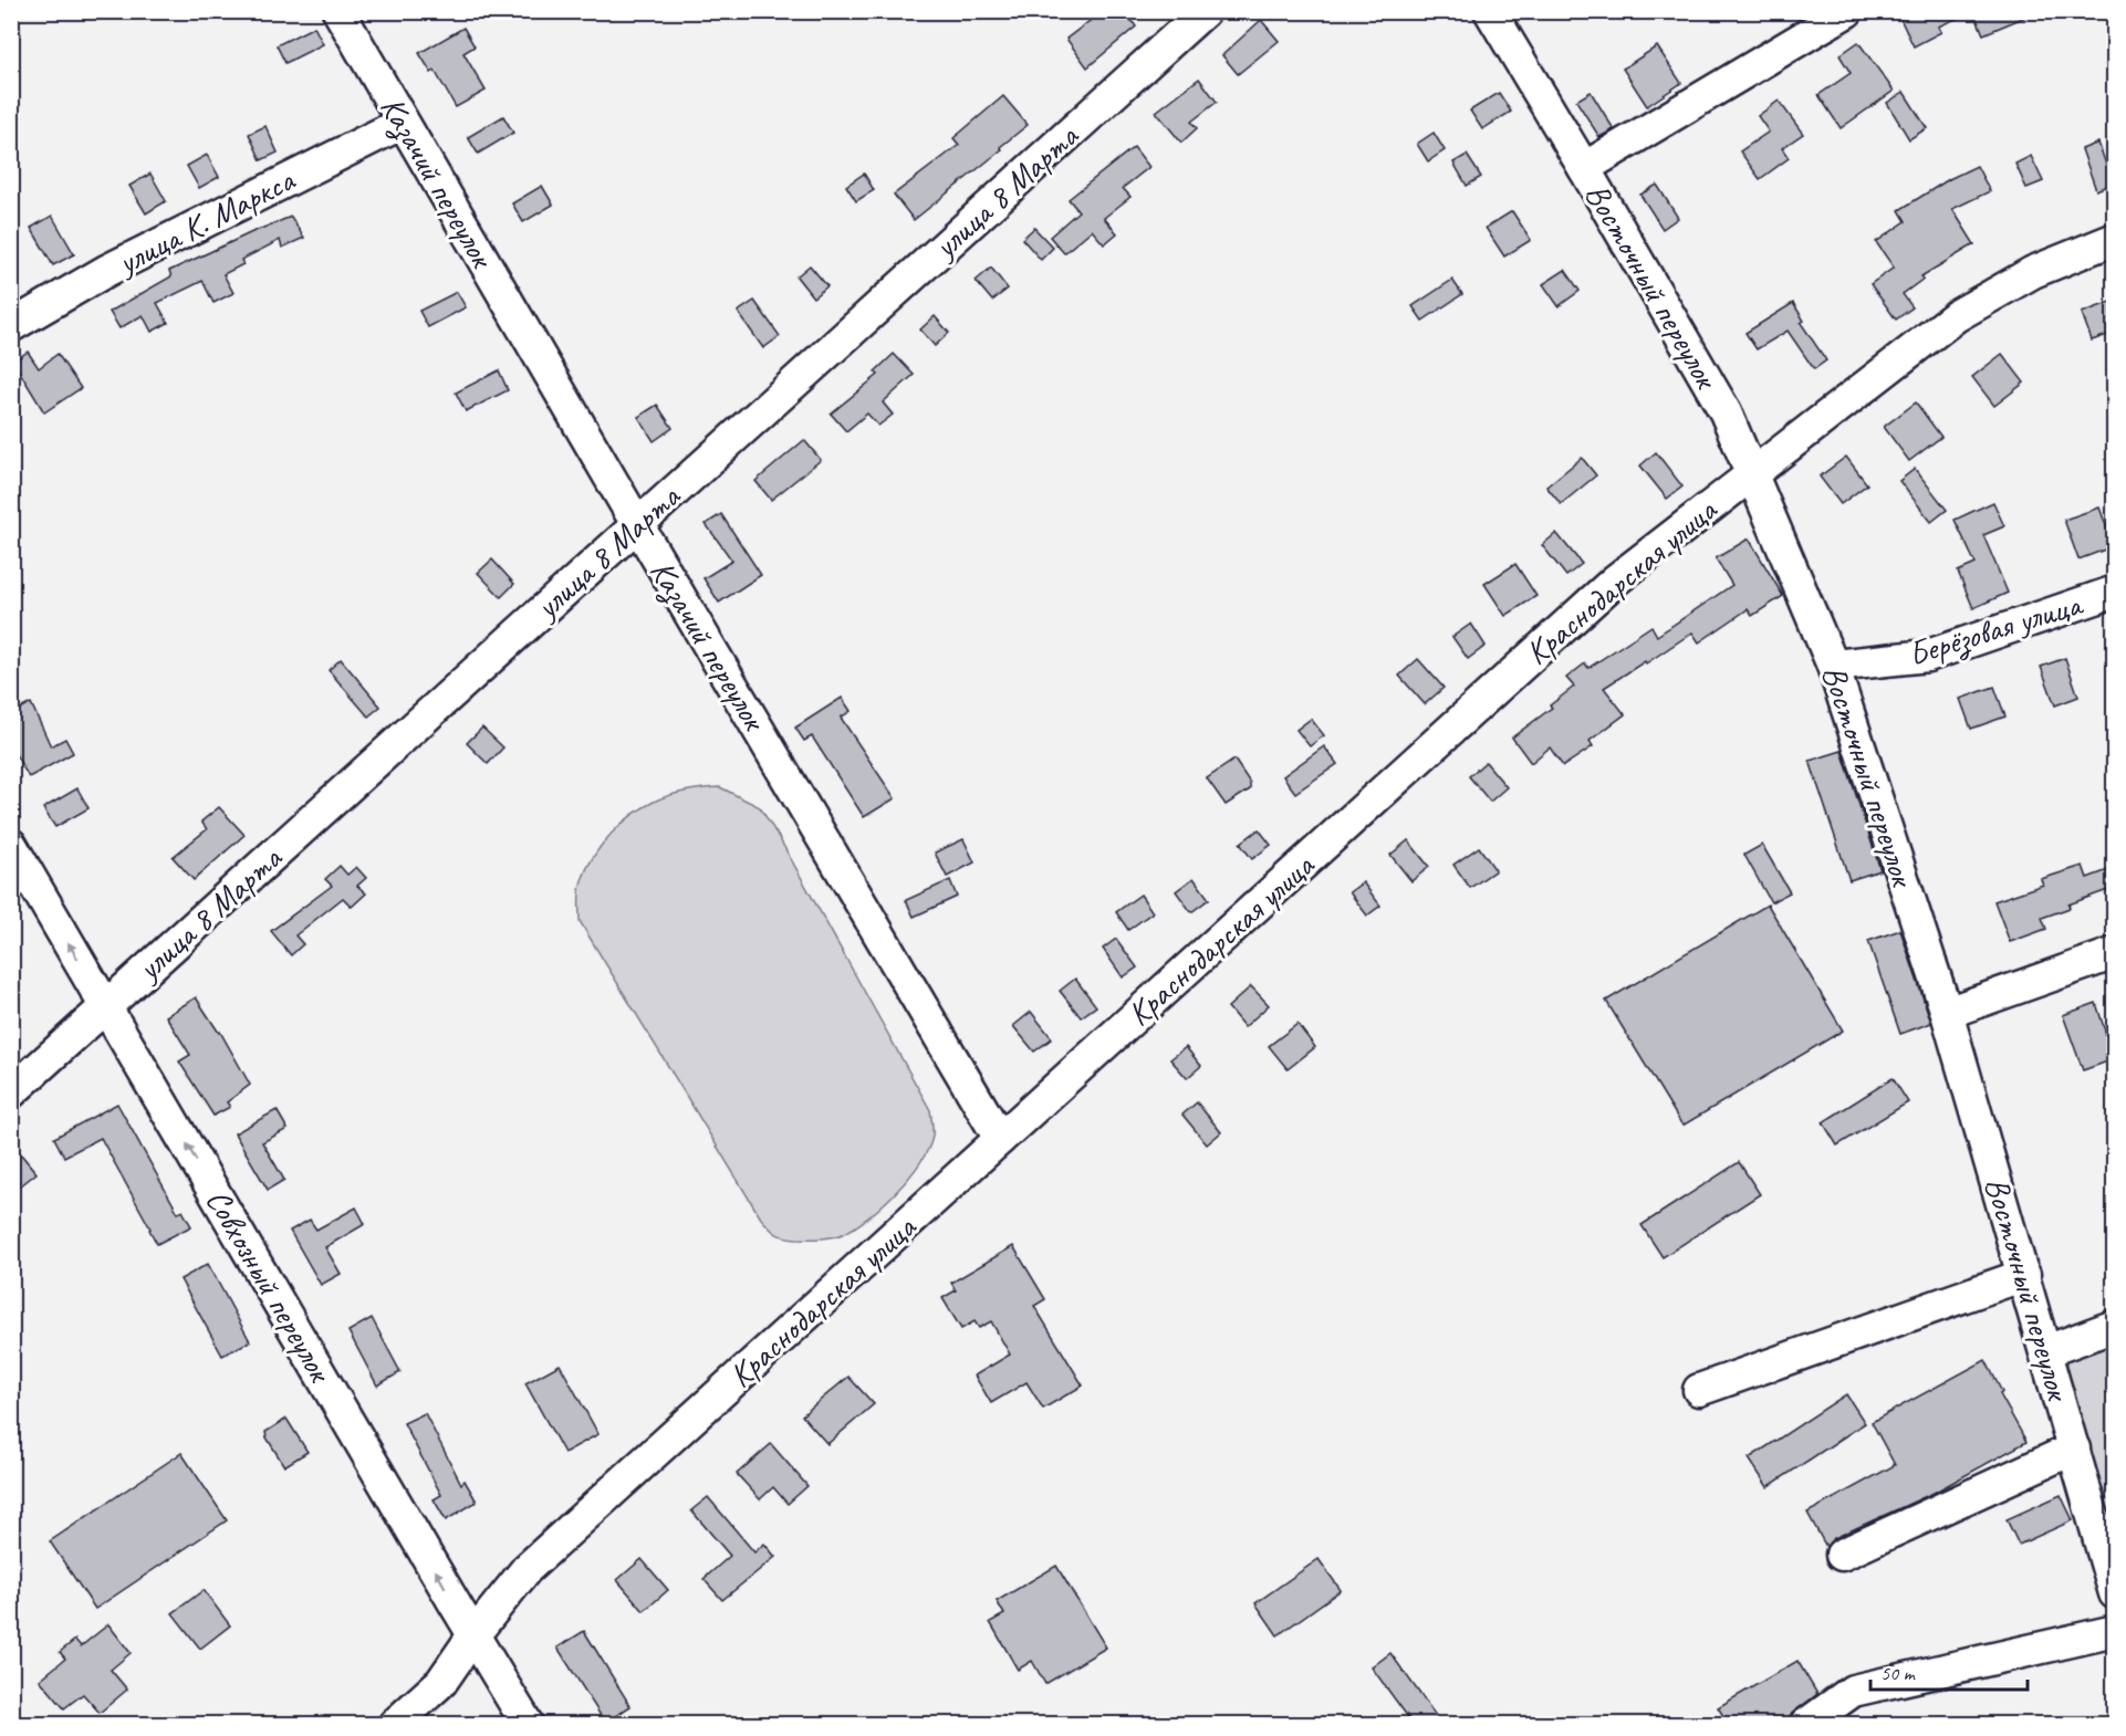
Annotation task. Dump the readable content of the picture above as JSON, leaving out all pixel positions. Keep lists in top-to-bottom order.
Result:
{
  "streets": {
    "street": [
      "Казачий переулок",
      "улица 8 Марта",
      "улица К. Маркса",
      "Восточный переулок",
      "Краснодарская улица",
      "Берёзовая улица",
      "Совхозный переулок"
    ]
  },
  "crossings": [
    ["Казачий переулок", "улица 8 Марта"],
    ["Казачий переулок", "улица К. Маркса"],
    ["Казачий переулок", "Краснодарская улица"],
    ["улица 8 Марта", "Совхозный переулок"],
    ["Восточный переулок", "Краснодарская улица"],
    ["Восточный переулок", "Берёзовая улица"],
    ["Краснодарская улица", "Совхозный переулок"]
  ],
  "one_way": ["Совхозный переулок"],
  "scale_bar": "50 m"
}
